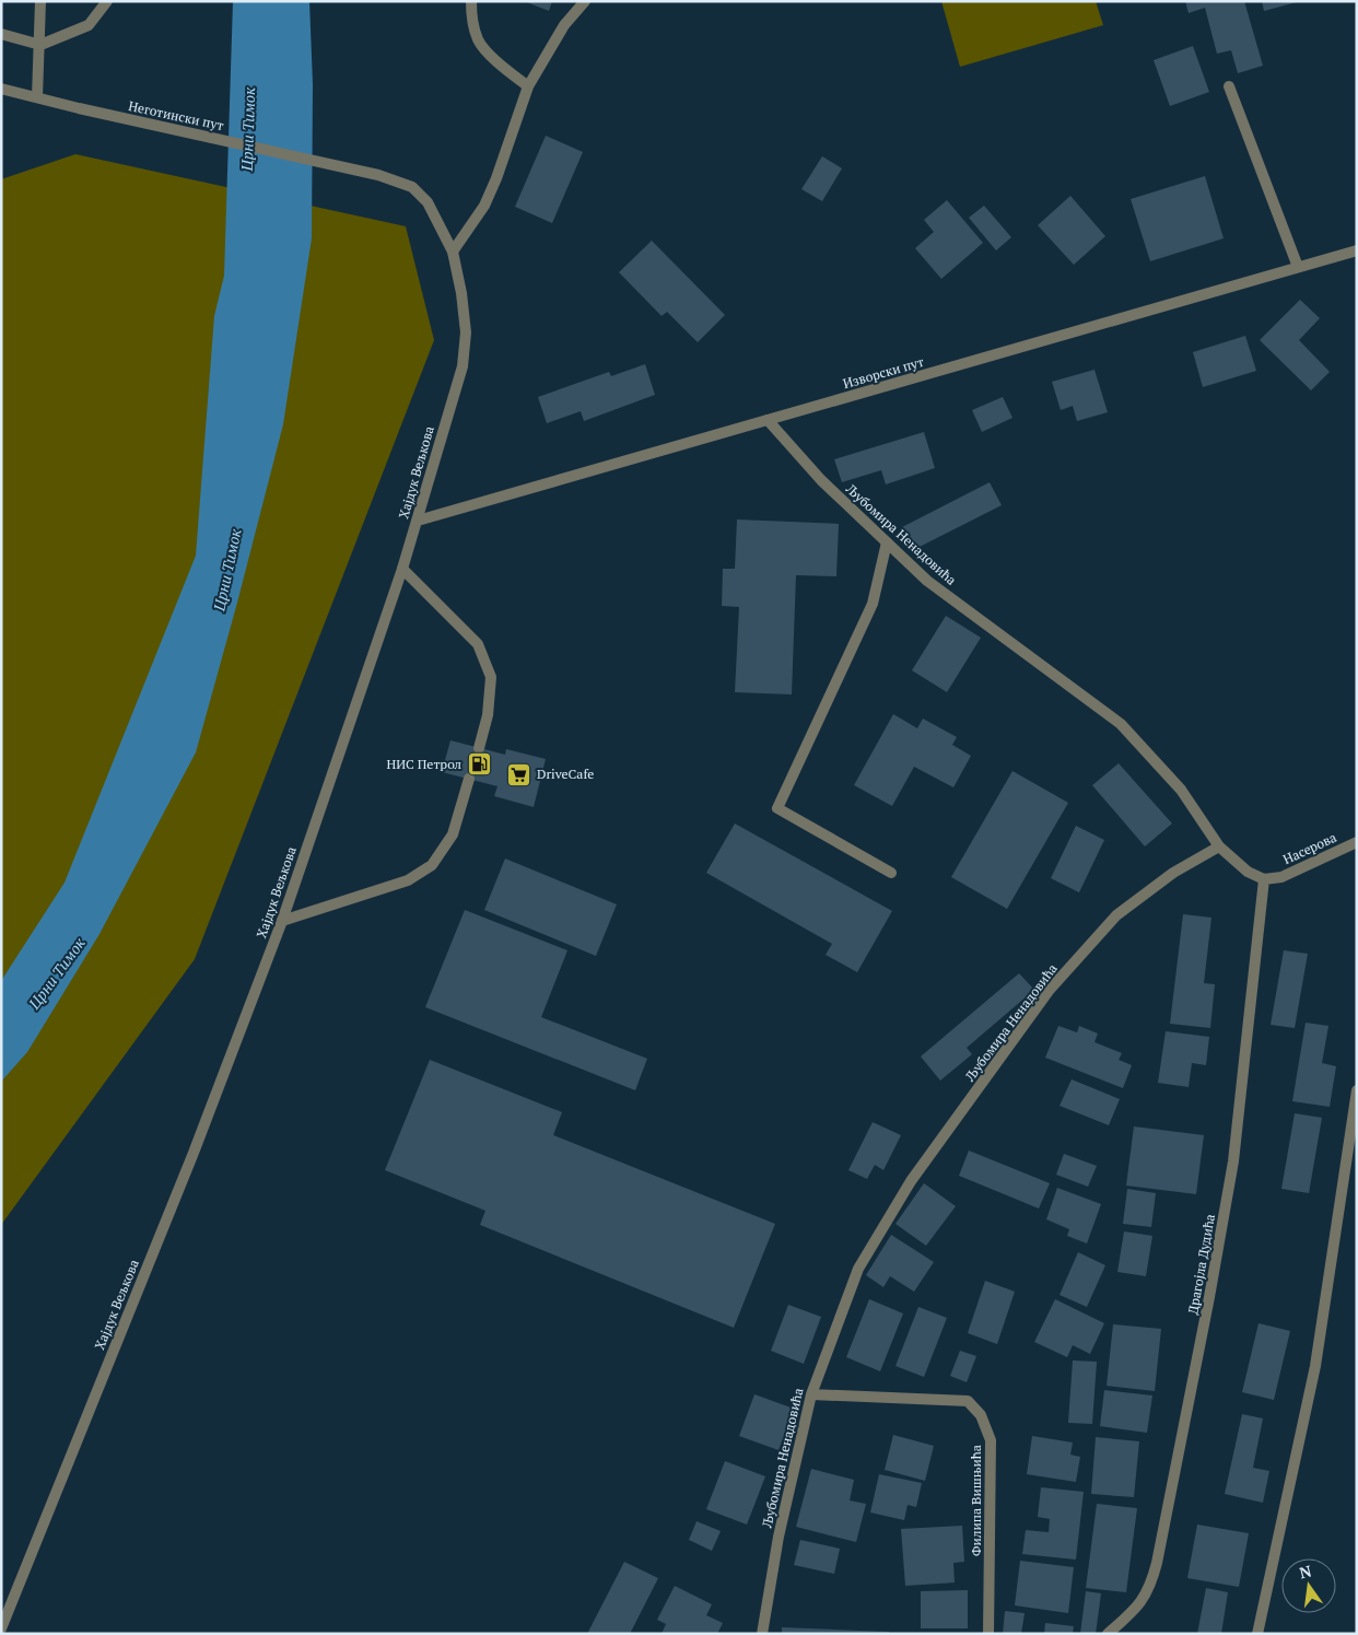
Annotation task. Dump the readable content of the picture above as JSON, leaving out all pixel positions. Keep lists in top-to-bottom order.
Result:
{
  "streets": {
    "street": [
      "Неготински пут",
      "Изворски пут",
      "Хајдук Вељкова",
      "Љубомира Ненадовића",
      "Насерова",
      "Драгојла Дудића",
      "Филипа Вишњића"
    ]
  },
  "crossings": [
    ["Неготински пут", "Хајдук Вељкова"],
    ["Изворски пут", "Хајдук Вељкова"],
    ["Изворски пут", "Љубомира Ненадовића"],
    ["Љубомира Ненадовића", "Филипа Вишњића"],
    ["Насерова", "Драгојла Дудића"]
  ],
  "water": ["Црни Тимок"],
  "places": {
    "fuel station": ["НИС Петрол"],
    "supermarket": ["DriveCafe"]
  },
  "north": "top"
}
